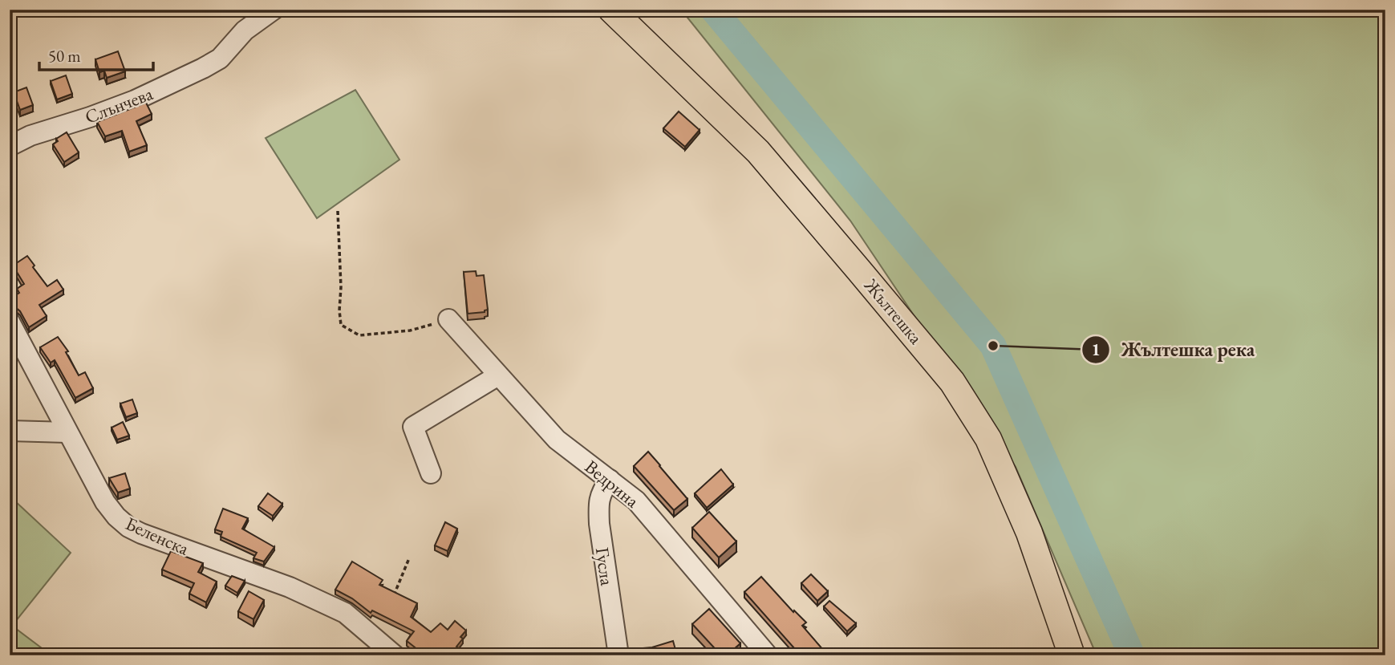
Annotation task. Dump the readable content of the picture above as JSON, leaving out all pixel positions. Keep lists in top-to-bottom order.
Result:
{
  "streets": {
    "main road": ["Жълтешка"],
    "street": [
      "Слънчева",
      "Ведрина",
      "Беленска",
      "Гусла"
    ]
  },
  "crossings": [
    ["Ведрина", "Гусла"]
  ],
  "places": ["Жълтешка река"],
  "scale_bar": "50 m"
}
